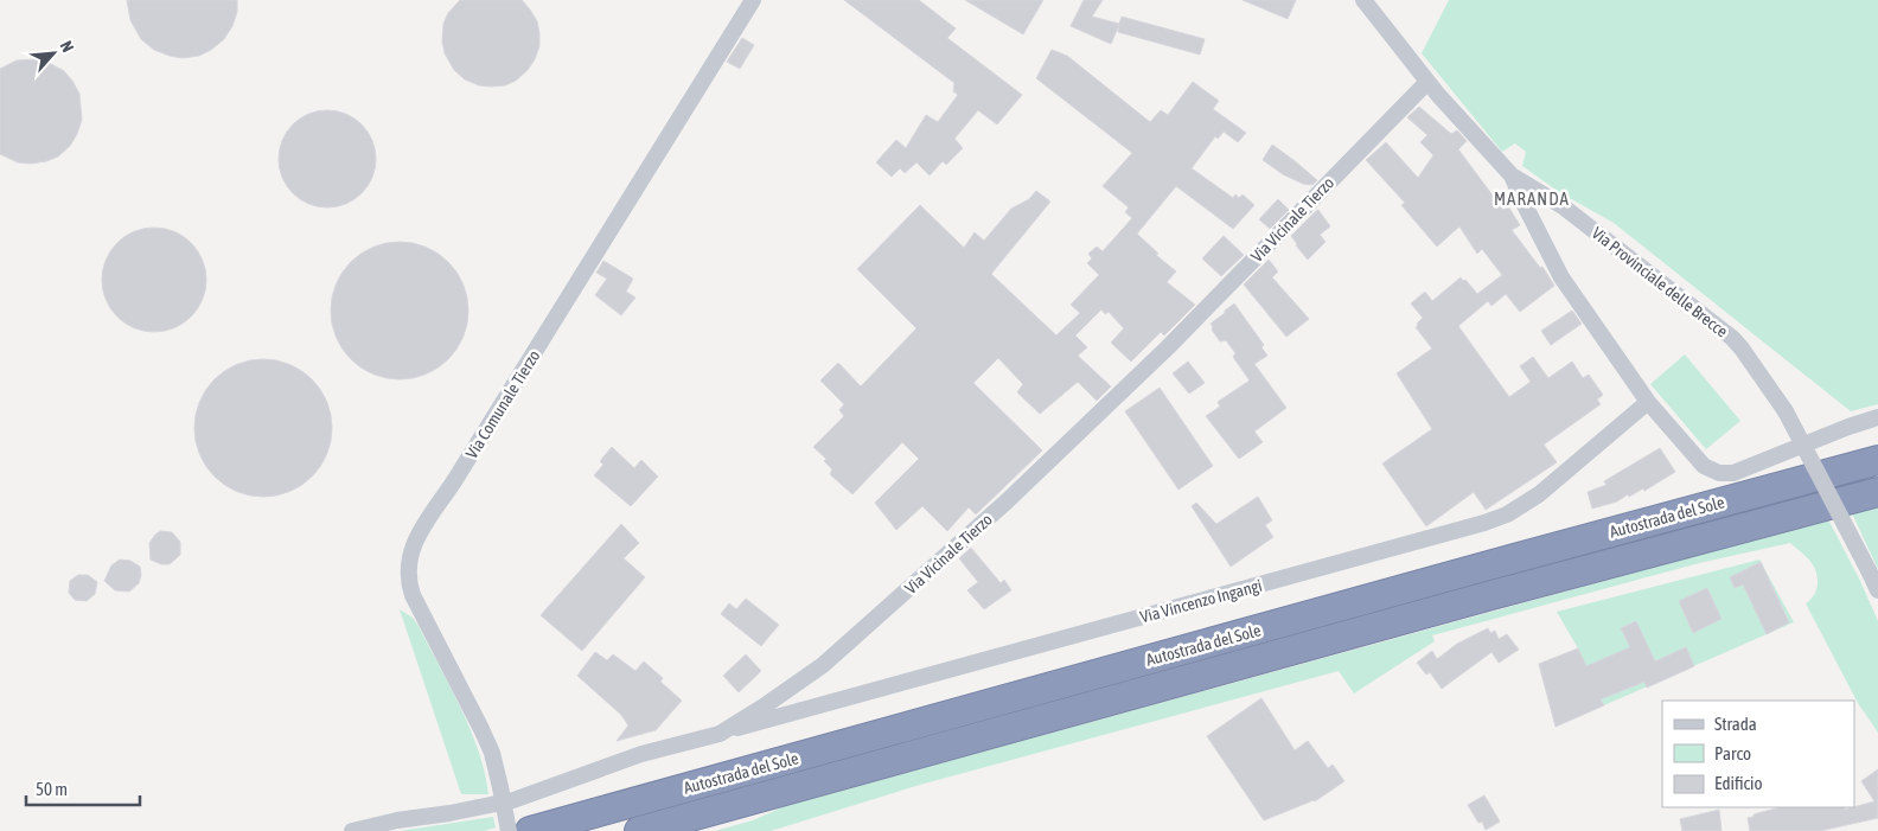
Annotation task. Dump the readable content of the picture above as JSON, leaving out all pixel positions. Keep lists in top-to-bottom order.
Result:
{
  "streets": {
    "highway": ["Autostrada del Sole"],
    "street": [
      "Via Vicinale Tierzo",
      "Via Provinciale delle Brecce",
      "Via Comunale Tierzo",
      "Via Vincenzo Ingangi"
    ]
  },
  "crossings": [
    ["Via Vicinale Tierzo", "Via Provinciale delle Brecce"],
    ["Via Vicinale Tierzo", "Via Vincenzo Ingangi"],
    ["Via Provinciale delle Brecce", "Via Vincenzo Ingangi"]
  ],
  "districts": ["MARANDA"],
  "legend": ["Strada", "Parco", "Edificio"],
  "scale_bar": "50 m",
  "north": "top right"
}
